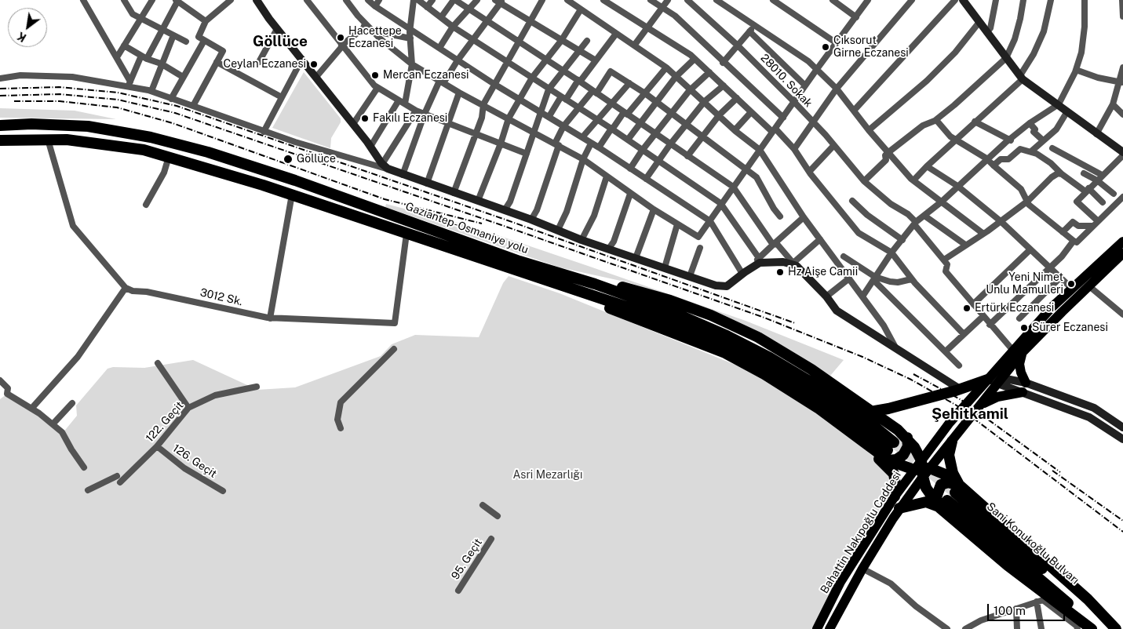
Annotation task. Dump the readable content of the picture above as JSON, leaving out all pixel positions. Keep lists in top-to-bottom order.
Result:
{
  "streets": {
    "highway": ["Gaziantep-Osmaniye yolu", "Sani Konukoğlu Bulvarı"],
    "main road": ["Bahattin Nakıpoğlu Caddesi"],
    "street": [
      "28010. Sokak",
      "3012 Sk.",
      "122. Geçit",
      "126. Geçit",
      "95. Geçit"
    ]
  },
  "crossings": [
    ["Gaziantep-Osmaniye yolu", "3012 Sk."],
    ["122. Geçit", "126. Geçit"]
  ],
  "districts": ["Göllüce", "Şehitkamil"],
  "parks": ["Asri Mezarlığı"],
  "places": [
    "Hacettepe Eczanesi",
    "Çıksorut Girne Eczanesi",
    "Ceylan Eczanesi",
    "Mercan Eczanesi",
    "Fakılı Eczanesi",
    "Göllüce",
    "Hz Aişe Camii",
    "Yeni Nimet Unlu Mamulleri",
    "Ertürk Eczanesi",
    "Sürer Eczanesi"
  ],
  "scale_bar": "100 m",
  "north": "bottom left"
}
